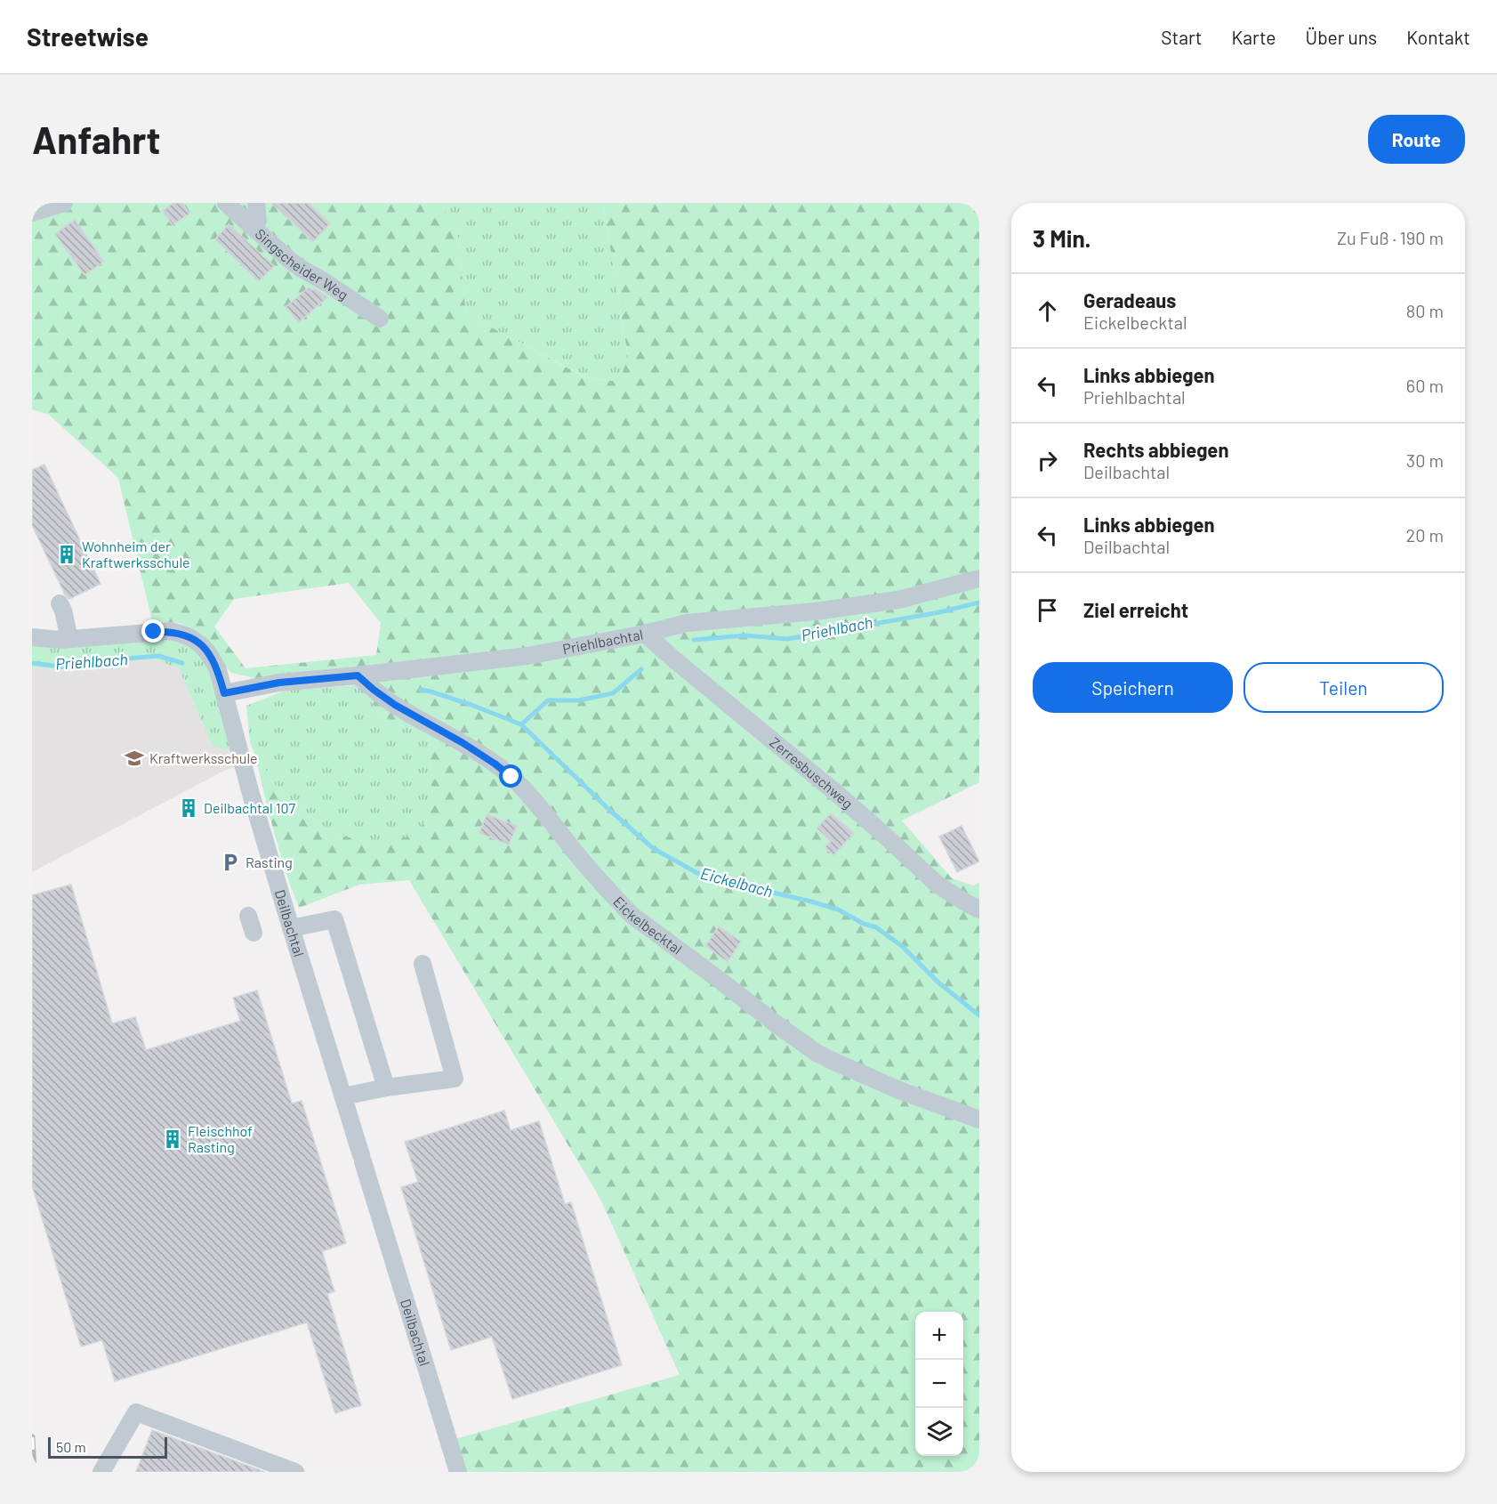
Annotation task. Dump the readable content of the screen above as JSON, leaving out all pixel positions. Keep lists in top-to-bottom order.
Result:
{
  "streets": {
    "street": [
      "Singscheider Weg",
      "Priehlbachtal",
      "Zerresbuschweg",
      "Deilbachtal",
      "Eickelbecktal"
    ]
  },
  "crossings": [
    ["Priehlbachtal", "Zerresbuschweg"],
    ["Priehlbachtal", "Deilbachtal"],
    ["Priehlbachtal", "Eickelbecktal"]
  ],
  "water": ["Priehlbach", "Eickelbach"],
  "places": {
    "building": ["Wohnheim der Kraftwerksschule", "Deilbachtal 107", "Fleischhof Rasting"],
    "school or university": ["Kraftwerksschule"],
    "parking": ["Rasting"]
  },
  "scale_bar": "50 m",
  "page": {
    "header": "Streetwise",
    "nav": [
      "Start",
      "Karte",
      "Über uns",
      "Kontakt"
    ],
    "buttons": [
      "Route",
      ["Speichern", "Teilen"]
    ],
    "title": "Anfahrt",
    "heading": ["3 Min.", "Zu Fuß · 190 m"],
    "list": [
      ["Geradeaus", "Eickelbecktal", "80 m"],
      ["Links abbiegen", "Priehlbachtal", "60 m"],
      ["Rechts abbiegen", "Deilbachtal", "30 m"],
      ["Links abbiegen", "Deilbachtal", "20 m"],
      "Ziel erreicht"
    ],
    "map_buttons": ["+", "−"],
    "scale": "50 m"
  }
}
